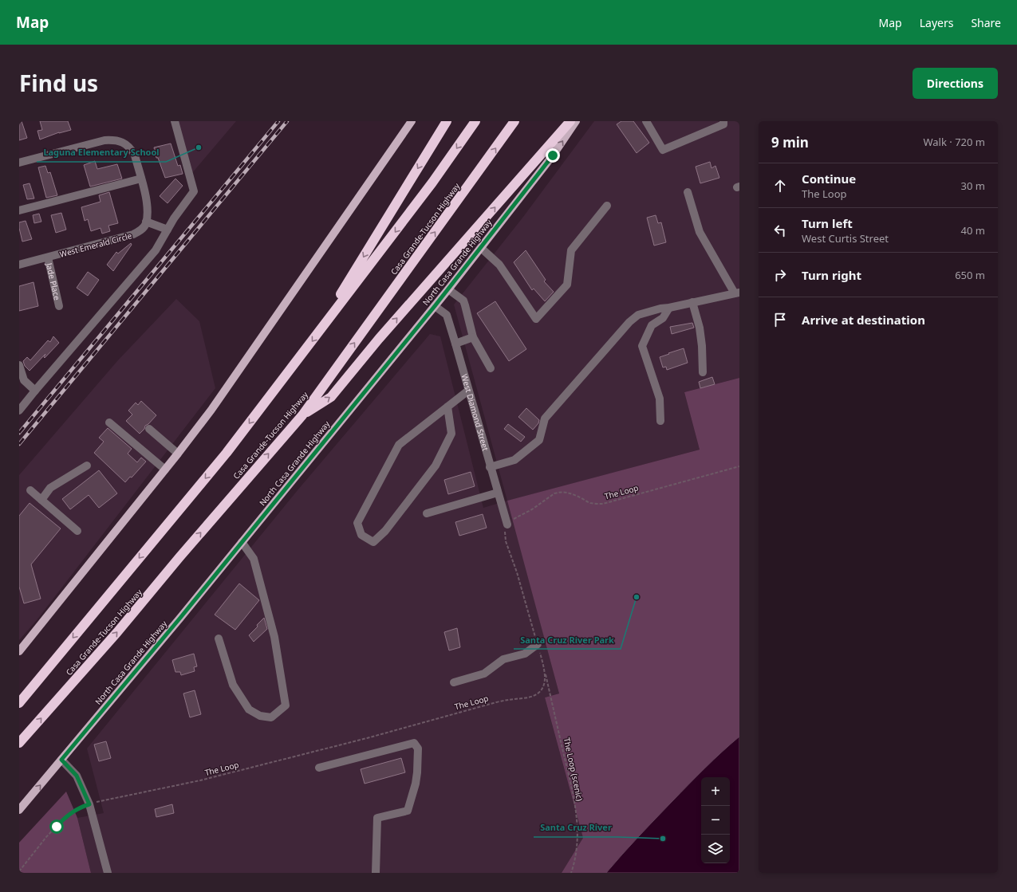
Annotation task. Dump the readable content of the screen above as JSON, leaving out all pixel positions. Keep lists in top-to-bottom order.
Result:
{
  "streets": {
    "highway": ["Casa Grande-Tucson Highway"],
    "main road": ["North Casa Grande Highway"],
    "street": ["West Emerald Circle", "Jade Place", "West Diamond Street"],
    "path": ["The Loop", "The Loop (scenic)"]
  },
  "crossings": [
    ["West Emerald Circle", "Jade Place"],
    ["North Casa Grande Highway", "West Diamond Street"],
    ["West Diamond Street", "The Loop"],
    ["The Loop", "The Loop (scenic)"]
  ],
  "places": ["Laguna Elementary School", "Santa Cruz River Park", "Santa Cruz River"],
  "page": {
    "header": "Map",
    "nav": ["Map", "Layers", "Share"],
    "title": "Find us",
    "buttons": "Directions",
    "heading": ["9 min", "Walk · 720 m"],
    "list": [
      ["Continue", "The Loop", "30 m"],
      ["Turn left", "West Curtis Street", "40 m"],
      ["Turn right", "650 m"],
      "Arrive at destination"
    ],
    "map_buttons": ["+", "−"]
  }
}
